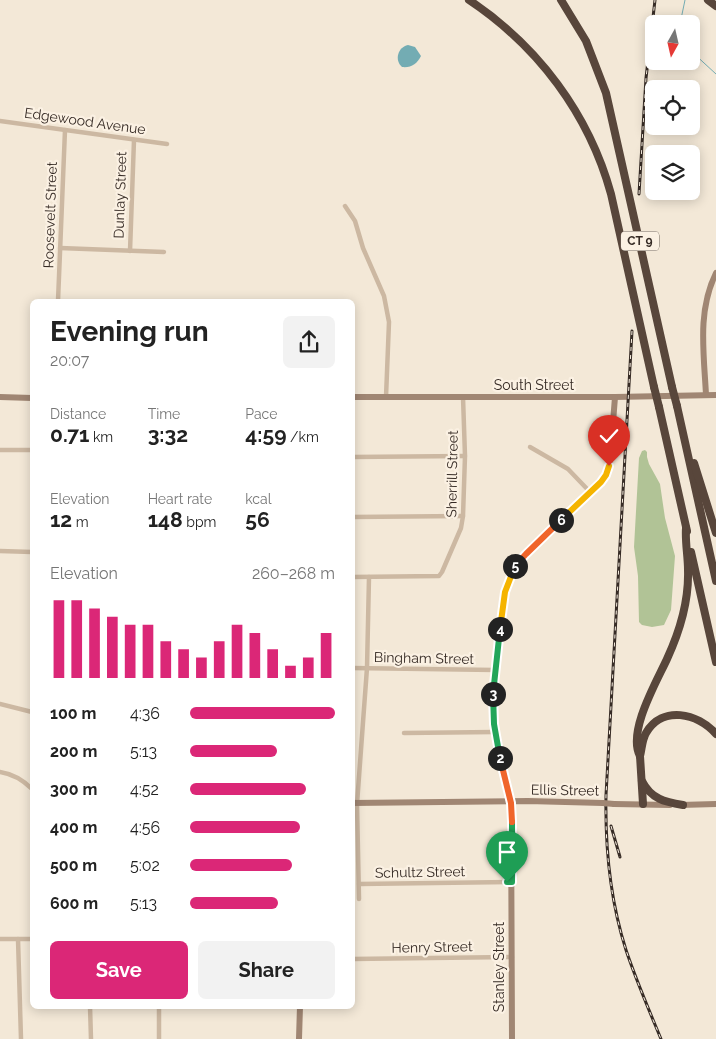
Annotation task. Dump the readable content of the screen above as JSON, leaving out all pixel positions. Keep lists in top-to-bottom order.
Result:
{
  "streets": {
    "highway": ["CT 9"],
    "main road": ["South Street", "Ellis Street", "Stanley Street"],
    "street": [
      "Edgewood Avenue",
      "Dunlay Street",
      "Roosevelt Street",
      "Sherrill Street",
      "Bingham Street",
      "Schultz Street",
      "Henry Street"
    ]
  },
  "crossings": [
    ["Edgewood Avenue", "Dunlay Street"],
    ["Edgewood Avenue", "Roosevelt Street"],
    ["South Street", "Sherrill Street"],
    ["South Street", "Stanley Street"],
    ["Bingham Street", "Stanley Street"],
    ["Ellis Street", "Stanley Street"],
    ["Schultz Street", "Stanley Street"],
    ["Henry Street", "Stanley Street"]
  ],
  "north": "bottom",
  "page": {
    "heading": ["Evening run", "20:07"],
    "stats": [
      ["Distance", "0.71 km"],
      ["Time", "3:32"],
      ["Pace", "4:59 /km"],
      ["Elevation", "12 m"],
      ["Heart rate", "148 bpm"],
      ["kcal", "56"]
    ],
    "pins": [
      "6",
      "5",
      "4",
      "3",
      "2"
    ],
    "chart": ["Elevation", "260–268 m"],
    "list": [
      {
        "name": "100 m",
        "note": "4:36"
      },
      {
        "name": "200 m",
        "note": "5:13"
      },
      {
        "name": "300 m",
        "note": "4:52"
      },
      {
        "name": "400 m",
        "note": "4:56"
      },
      {
        "name": "500 m",
        "note": "5:02"
      },
      {
        "name": "600 m",
        "note": "5:13"
      }
    ],
    "buttons": ["Save", "Share"]
  }
}
